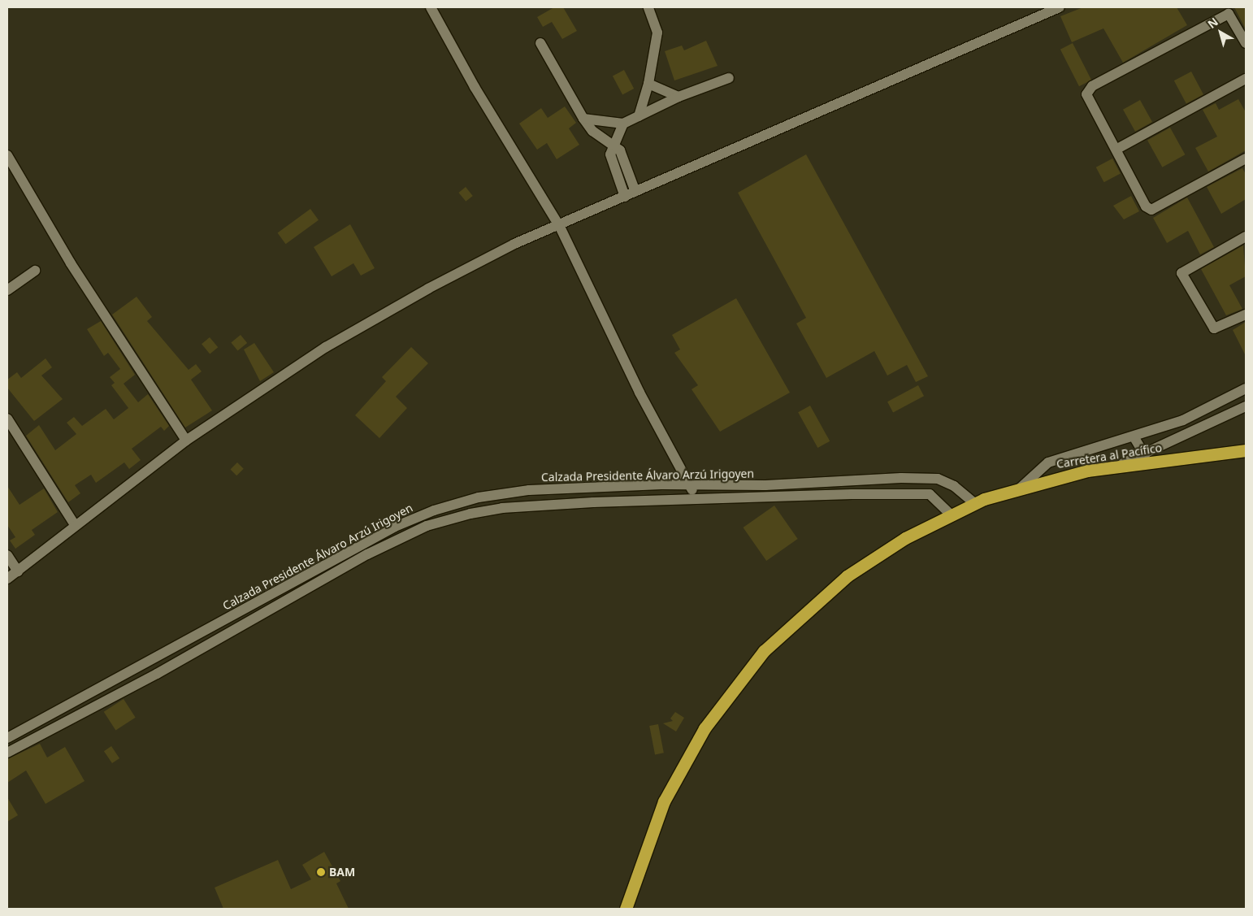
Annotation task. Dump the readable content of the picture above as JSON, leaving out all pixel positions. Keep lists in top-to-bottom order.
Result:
{
  "streets": {
    "highway": ["Carretera al Pacífico"],
    "street": ["Calzada Presidente Álvaro Arzú Irigoyen"]
  },
  "crossings": [
    ["Carretera al Pacífico", "Calzada Presidente Álvaro Arzú Irigoyen"]
  ],
  "places": ["BAM"],
  "north": "top left"
}
